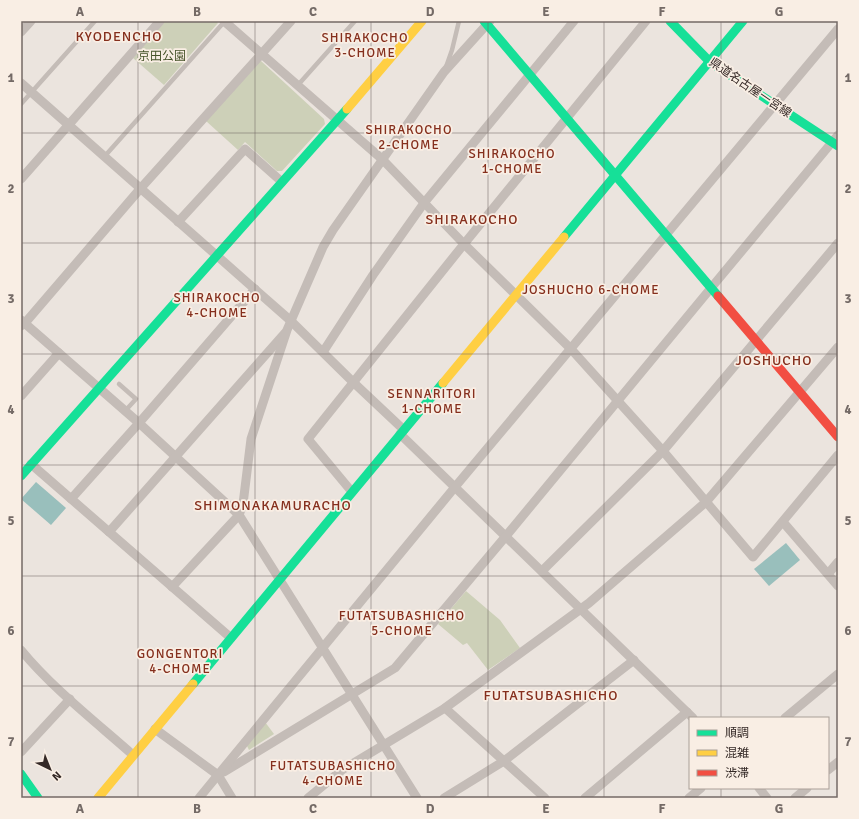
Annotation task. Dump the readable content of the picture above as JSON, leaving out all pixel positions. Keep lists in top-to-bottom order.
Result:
{
  "streets": {
    "street": ["県道名古屋一宮線"]
  },
  "districts": [
    "KYODENCHO",
    "SHIRAKOCHO 3-CHOME",
    "SHIRAKOCHO 2-CHOME",
    "SHIRAKOCHO 1-CHOME",
    "SHIRAKOCHO",
    "JOSHUCHO 6-CHOME",
    "SHIRAKOCHO 4-CHOME",
    "JOSHUCHO",
    "SENNARITORI 1-CHOME",
    "SHIMONAKAMURACHO",
    "FUTATSUBASHICHO 5-CHOME",
    "GONGENTORI 4-CHOME",
    "FUTATSUBASHICHO",
    "FUTATSUBASHICHO 4-CHOME"
  ],
  "parks": ["京田公園"],
  "legend": ["順調", "混雑", "渋滞"],
  "north": "bottom right",
  "grid": {
    "columns": [
      "A",
      "B",
      "C",
      "D",
      "E",
      "F",
      "G"
    ],
    "rows": [
      "1",
      "2",
      "3",
      "4",
      "5",
      "6",
      "7"
    ]
  }
}
